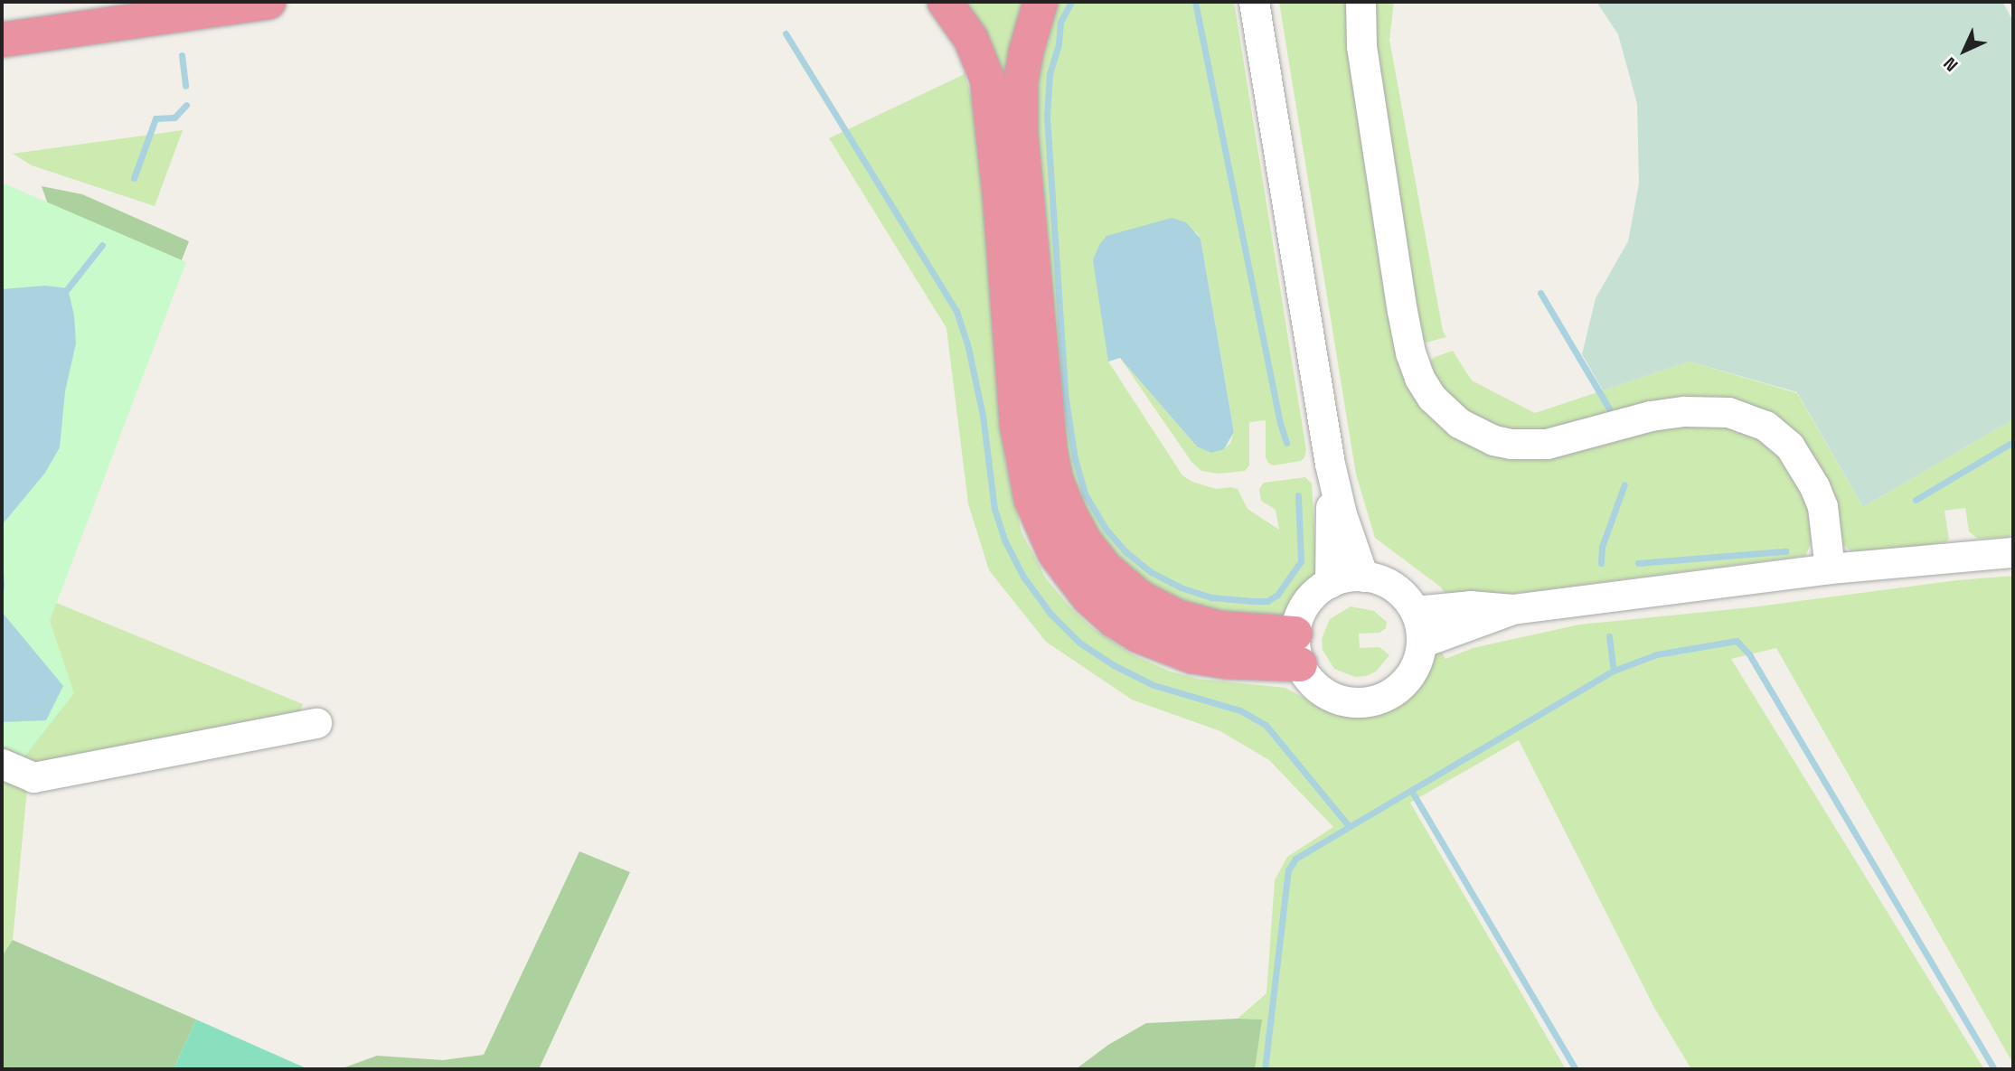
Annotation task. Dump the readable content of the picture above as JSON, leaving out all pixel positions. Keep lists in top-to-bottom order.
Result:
{
  "north": "bottom left"
}
